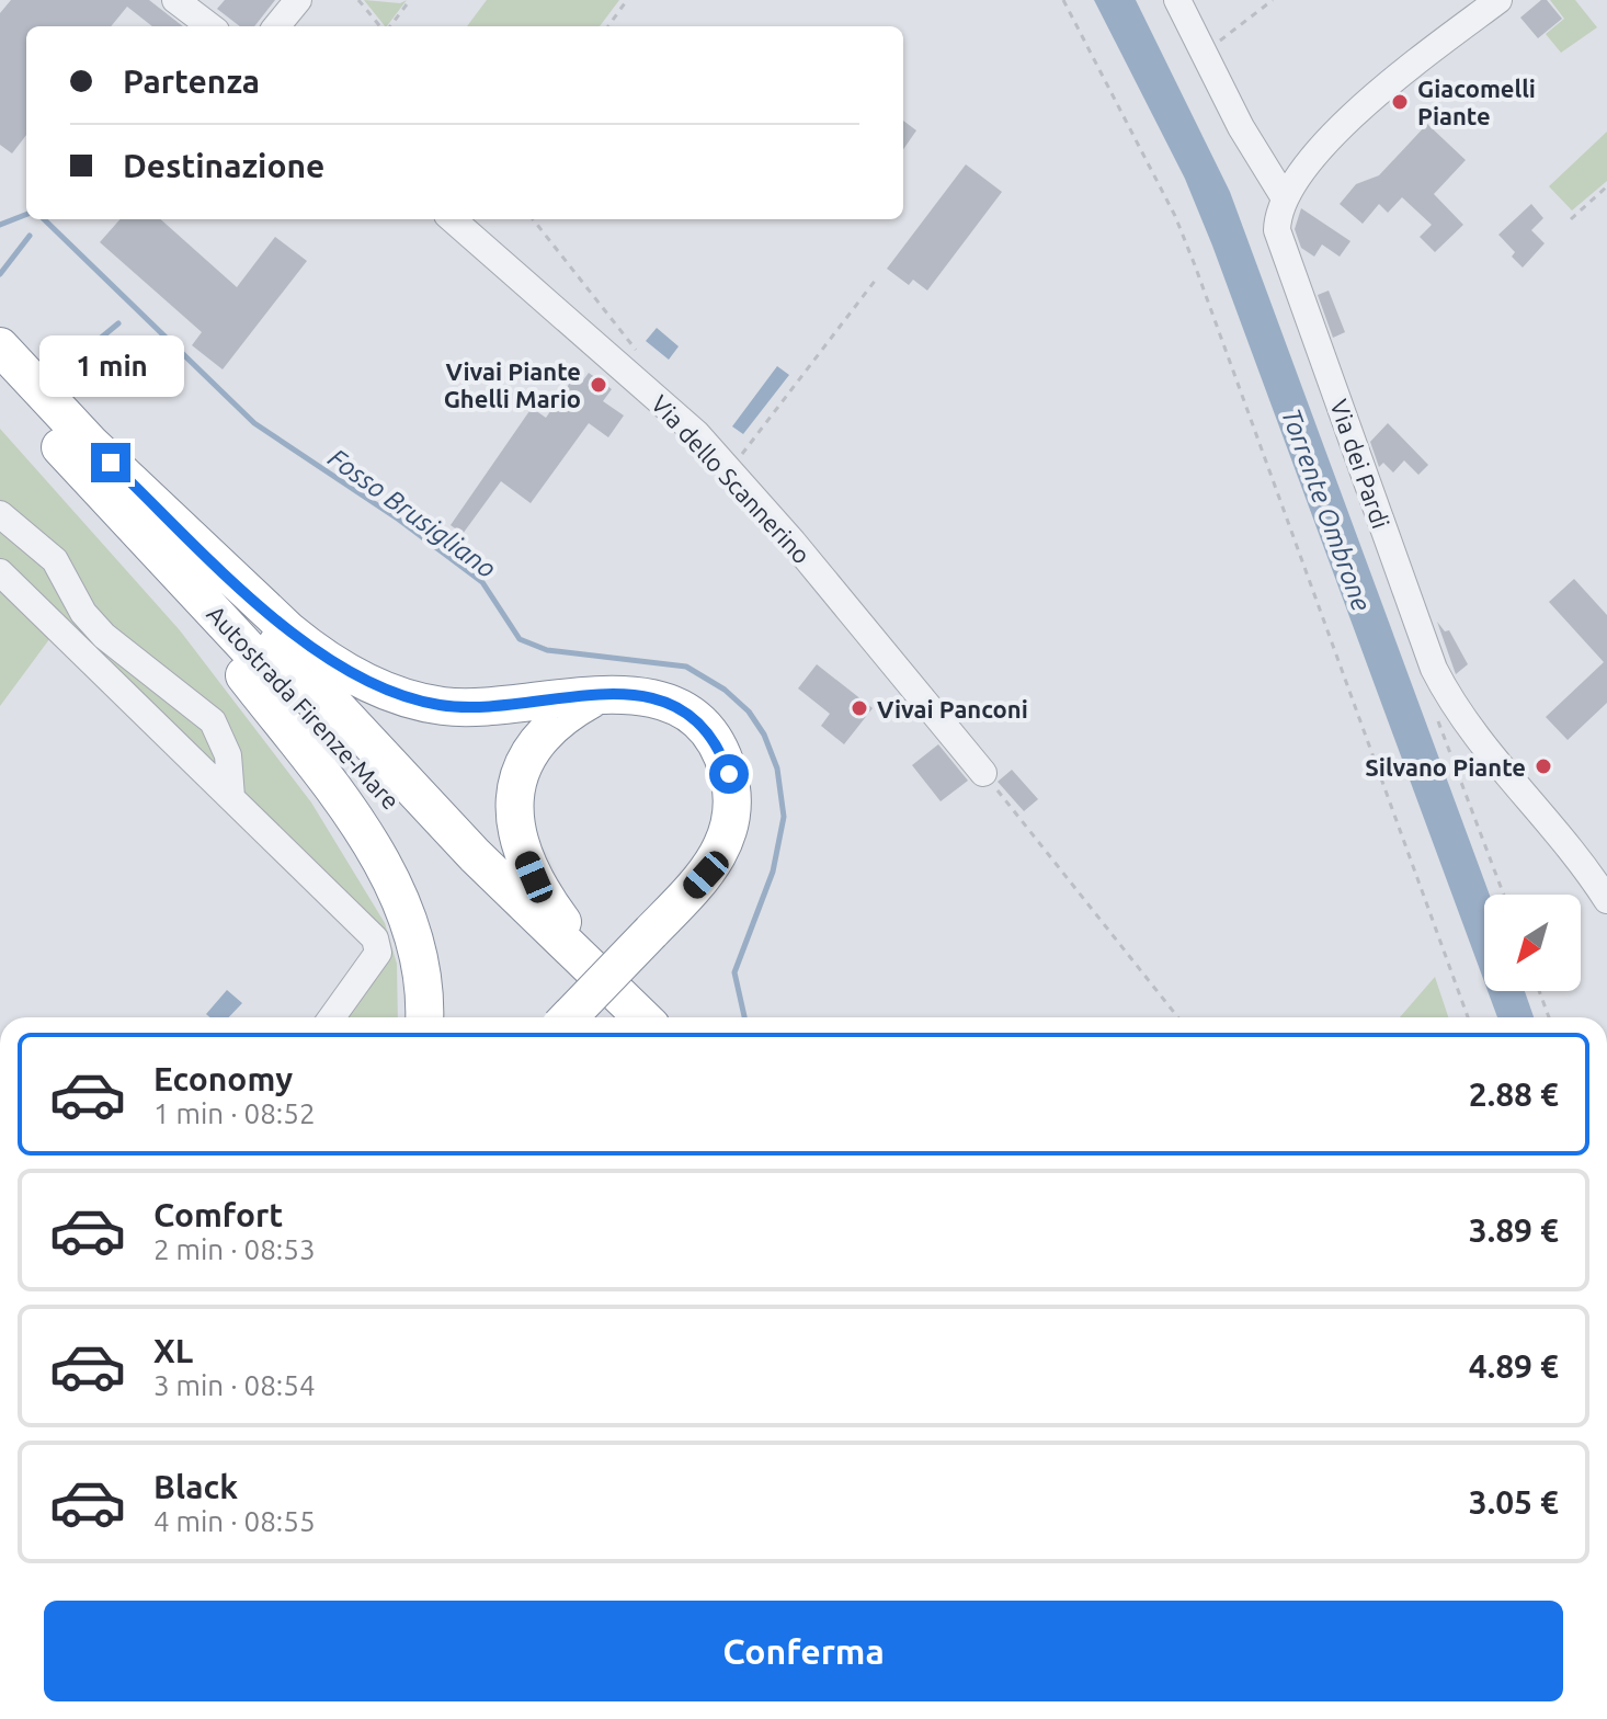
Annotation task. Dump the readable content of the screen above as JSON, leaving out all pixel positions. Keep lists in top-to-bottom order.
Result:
{
  "streets": {
    "highway": ["Autostrada Firenze-Mare"],
    "street": ["Via dei Pardi", "Via dello Scannerino"]
  },
  "water": ["Torrente Ombrone", "Fosso Brusigliano"],
  "places": [
    "Giacomelli Piante",
    "Vivai Piante Ghelli Mario",
    "Vivai Panconi",
    "Silvano Piante"
  ],
  "north": "bottom left",
  "page": {
    "banner": ["Partenza", "Destinazione"],
    "bubble": "1 min",
    "list": [
      {
        "name": "Economy",
        "note": "1 min · 08:52",
        "value": "2.88 €"
      },
      {
        "name": "Comfort",
        "note": "2 min · 08:53",
        "value": "3.89 €"
      },
      {
        "name": "XL",
        "note": "3 min · 08:54",
        "value": "4.89 €"
      },
      {
        "name": "Black",
        "note": "4 min · 08:55",
        "value": "3.05 €"
      }
    ],
    "buttons": "Conferma"
  }
}
